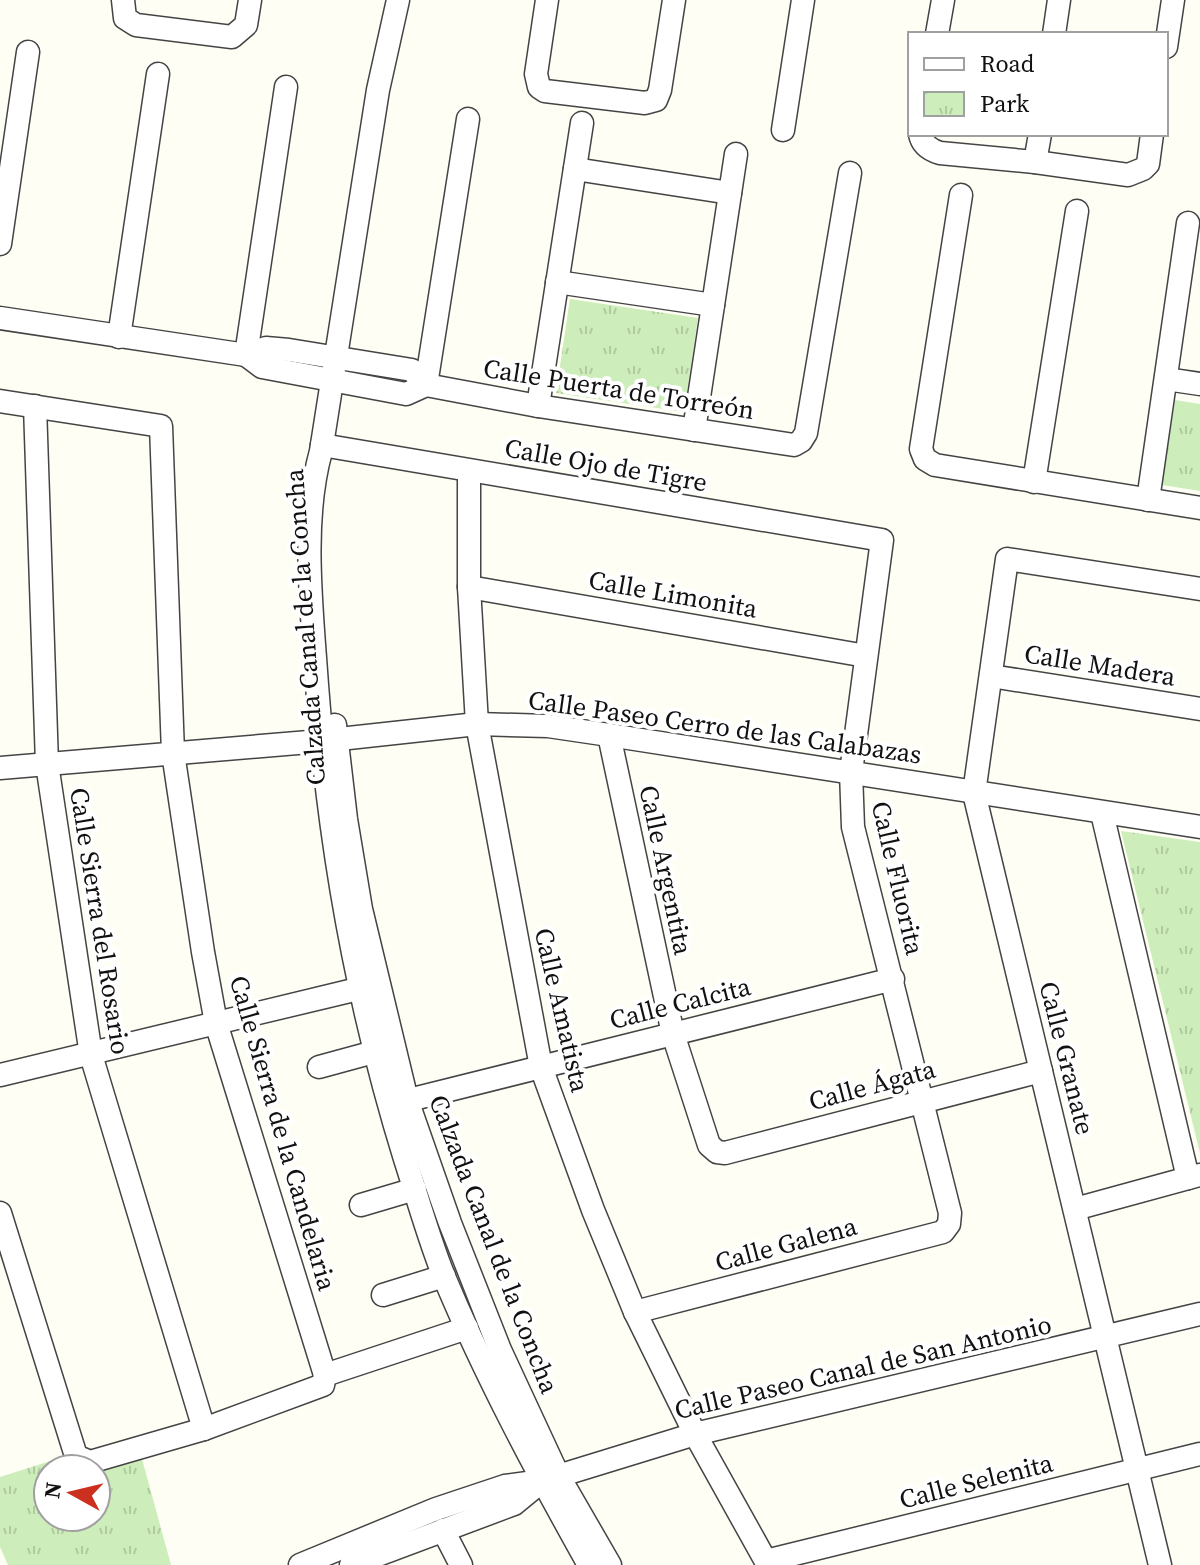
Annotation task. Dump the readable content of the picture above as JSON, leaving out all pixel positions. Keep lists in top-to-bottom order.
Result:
{
  "streets": {
    "street": [
      "Calle Puerta de Torreón",
      "Calle Ojo de Tigre",
      "Calle Limonita",
      "Calzada Canal de la Concha",
      "Calle Madera",
      "Calle Paseo Cerro de las Calabazas",
      "Calle Argentita",
      "Calle Fluorita",
      "Calle Sierra del Rosario",
      "Calle Calcita",
      "Calle Amatista",
      "Calle Granate",
      "Calle Ágata",
      "Calle Sierra de la Candelaria",
      "Calle Galena",
      "Calle Paseo Canal de San Antonio",
      "Calle Selenita"
    ]
  },
  "crossings": [
    ["Calle Puerta de Torreón", "Calzada Canal de la Concha"],
    ["Calle Ojo de Tigre", "Calzada Canal de la Concha"],
    ["Calle Ojo de Tigre", "Calle Fluorita"],
    ["Calle Ojo de Tigre", "Calle Amatista"],
    ["Calle Limonita", "Calle Fluorita"],
    ["Calle Limonita", "Calle Amatista"],
    ["Calzada Canal de la Concha", "Calle Paseo Cerro de las Calabazas"],
    ["Calzada Canal de la Concha", "Calle Calcita"],
    ["Calzada Canal de la Concha", "Calle Paseo Canal de San Antonio"],
    ["Calle Madera", "Calle Granate"],
    ["Calle Paseo Cerro de las Calabazas", "Calle Argentita"],
    ["Calle Paseo Cerro de las Calabazas", "Calle Fluorita"],
    ["Calle Paseo Cerro de las Calabazas", "Calle Sierra del Rosario"],
    ["Calle Paseo Cerro de las Calabazas", "Calle Amatista"],
    ["Calle Paseo Cerro de las Calabazas", "Calle Granate"],
    ["Calle Paseo Cerro de las Calabazas", "Calle Sierra de la Candelaria"],
    ["Calle Argentita", "Calle Calcita"],
    ["Calle Argentita", "Calle Ágata"],
    ["Calle Fluorita", "Calle Calcita"],
    ["Calle Fluorita", "Calle Ágata"],
    ["Calle Fluorita", "Calle Galena"],
    ["Calle Sierra del Rosario", "Calle Sierra de la Candelaria"],
    ["Calle Calcita", "Calle Amatista"],
    ["Calle Amatista", "Calle Galena"],
    ["Calle Amatista", "Calle Paseo Canal de San Antonio"],
    ["Calle Amatista", "Calle Selenita"],
    ["Calle Granate", "Calle Ágata"],
    ["Calle Granate", "Calle Paseo Canal de San Antonio"],
    ["Calle Granate", "Calle Selenita"]
  ],
  "legend": ["Road", "Park"],
  "north": "left"
}
